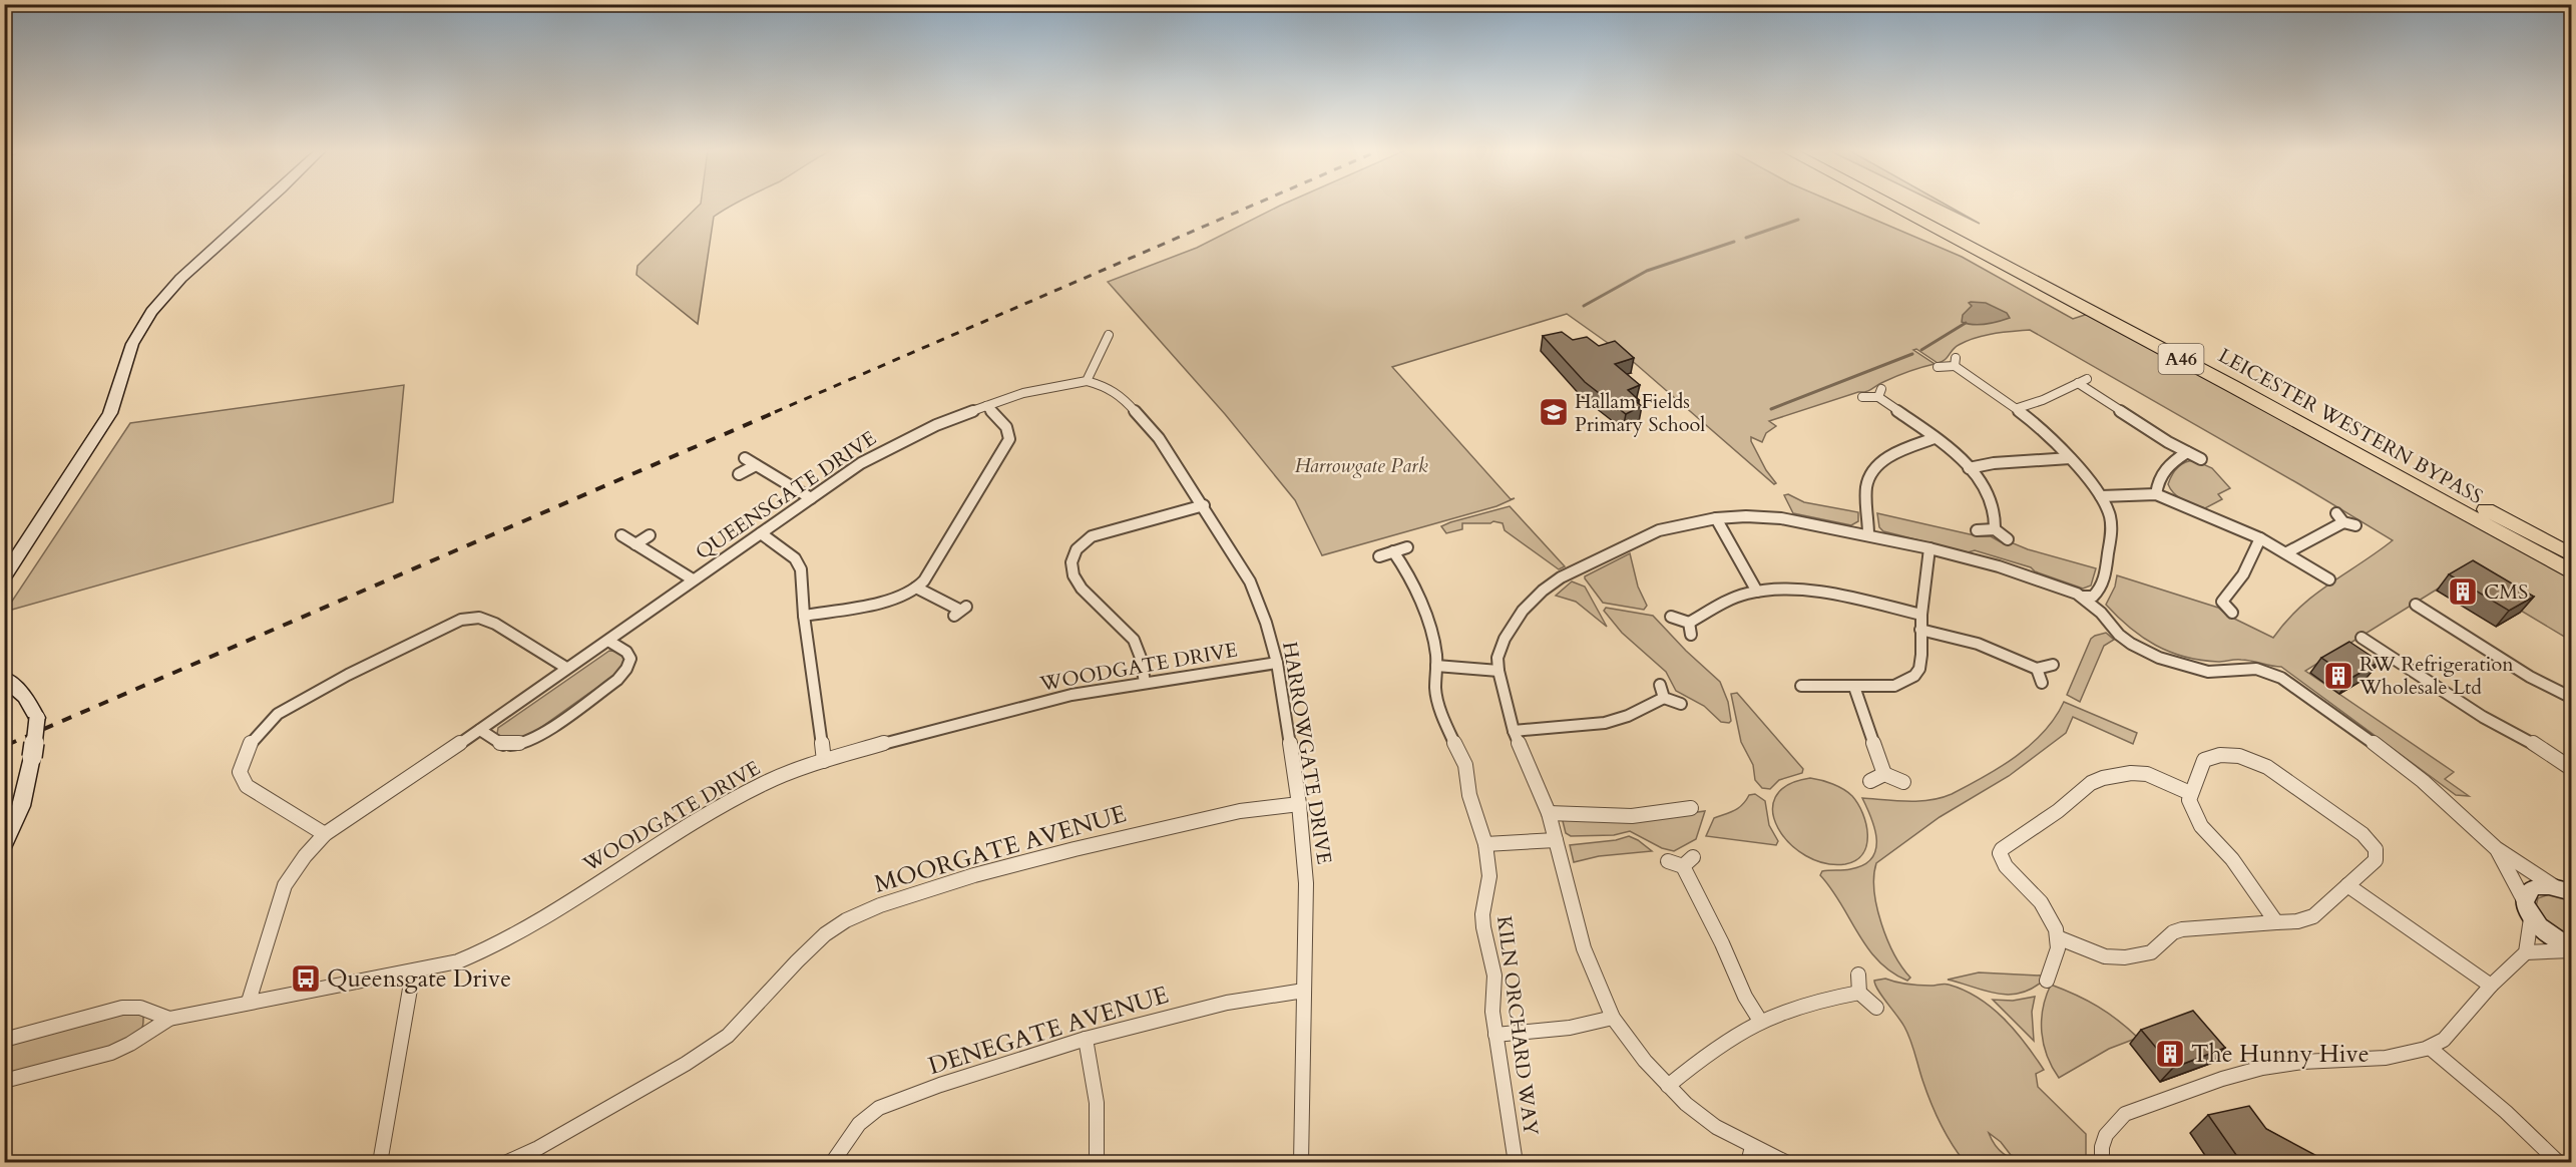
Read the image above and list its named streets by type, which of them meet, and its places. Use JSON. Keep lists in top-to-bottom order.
{
  "streets": {
    "highway": ["A46", "LEICESTER WESTERN BYPASS"],
    "street": [
      "QUEENSGATE DRIVE",
      "WOODGATE DRIVE",
      "HARROWGATE DRIVE",
      "MOORGATE AVENUE",
      "KILN ORCHARD WAY",
      "DENEGATE AVENUE"
    ]
  },
  "crossings": [
    ["QUEENSGATE DRIVE", "WOODGATE DRIVE"],
    ["QUEENSGATE DRIVE", "HARROWGATE DRIVE"],
    ["WOODGATE DRIVE", "HARROWGATE DRIVE"],
    ["HARROWGATE DRIVE", "MOORGATE AVENUE"],
    ["HARROWGATE DRIVE", "DENEGATE AVENUE"]
  ],
  "parks": ["Harrowgate Park"],
  "places": {
    "school or university": ["Hallam Fields Primary School"],
    "building": ["CMS", "RW Refrigeration Wholesale Ltd", "The Hunny Hive"],
    "bus stop": ["Queensgate Drive"]
  }
}
